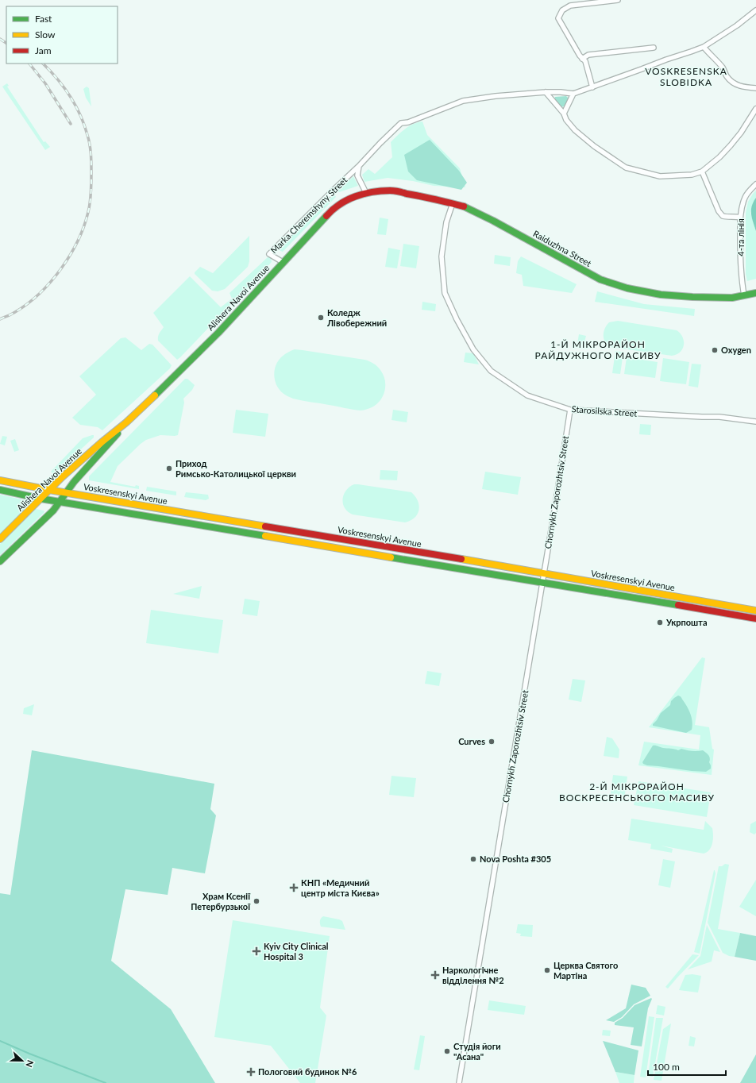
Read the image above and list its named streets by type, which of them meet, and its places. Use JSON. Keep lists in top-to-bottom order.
{
  "streets": {
    "main road": ["Raiduzhna Street", "Alishera Navoi Avenue", "Voskresenskyi Avenue"],
    "street": [
      "Marka Cheremshyny Street",
      "4-та лінія",
      "Starosilska Street",
      "Chornykh Zaporozhtsiv Street"
    ]
  },
  "crossings": [
    ["Marka Cheremshyny Street", "Raiduzhna Street"],
    ["Marka Cheremshyny Street", "Alishera Navoi Avenue"],
    ["4-та лінія", "Raiduzhna Street"],
    ["Raiduzhna Street", "Alishera Navoi Avenue"],
    ["Raiduzhna Street", "Starosilska Street"],
    ["Alishera Navoi Avenue", "Voskresenskyi Avenue"],
    ["Starosilska Street", "Chornykh Zaporozhtsiv Street"],
    ["Chornykh Zaporozhtsiv Street", "Voskresenskyi Avenue"]
  ],
  "districts": ["VOSKRESENSKA SLOBIDKA", "1-Й МІКРОРАЙОН РАЙДУЖНОГО МАСИВУ", "2-Й МІКРОРАЙОН ВОСКРЕСЕНСЬКОГО МАСИВУ"],
  "places": {
    "other": [
      "Коледж Лівобережний",
      "Oxygen",
      "Приход Римсько-Католицької церкви",
      "Укрпошта",
      "Curves",
      "Nova Poshta #305",
      "Храм Ксенії Петербурзької",
      "Церква Святого Мартіна",
      "Студія йоги \"Асана\""
    ],
    "health": [
      "КНП «Медичний центр міста Києва»",
      "Kyiv City Clinical Hospital 3",
      "Наркологічне відділення №2",
      "Пологовий будинок №6"
    ]
  },
  "legend": ["Fast", "Slow", "Jam"],
  "scale_bar": "100 m",
  "north": "right"
}
